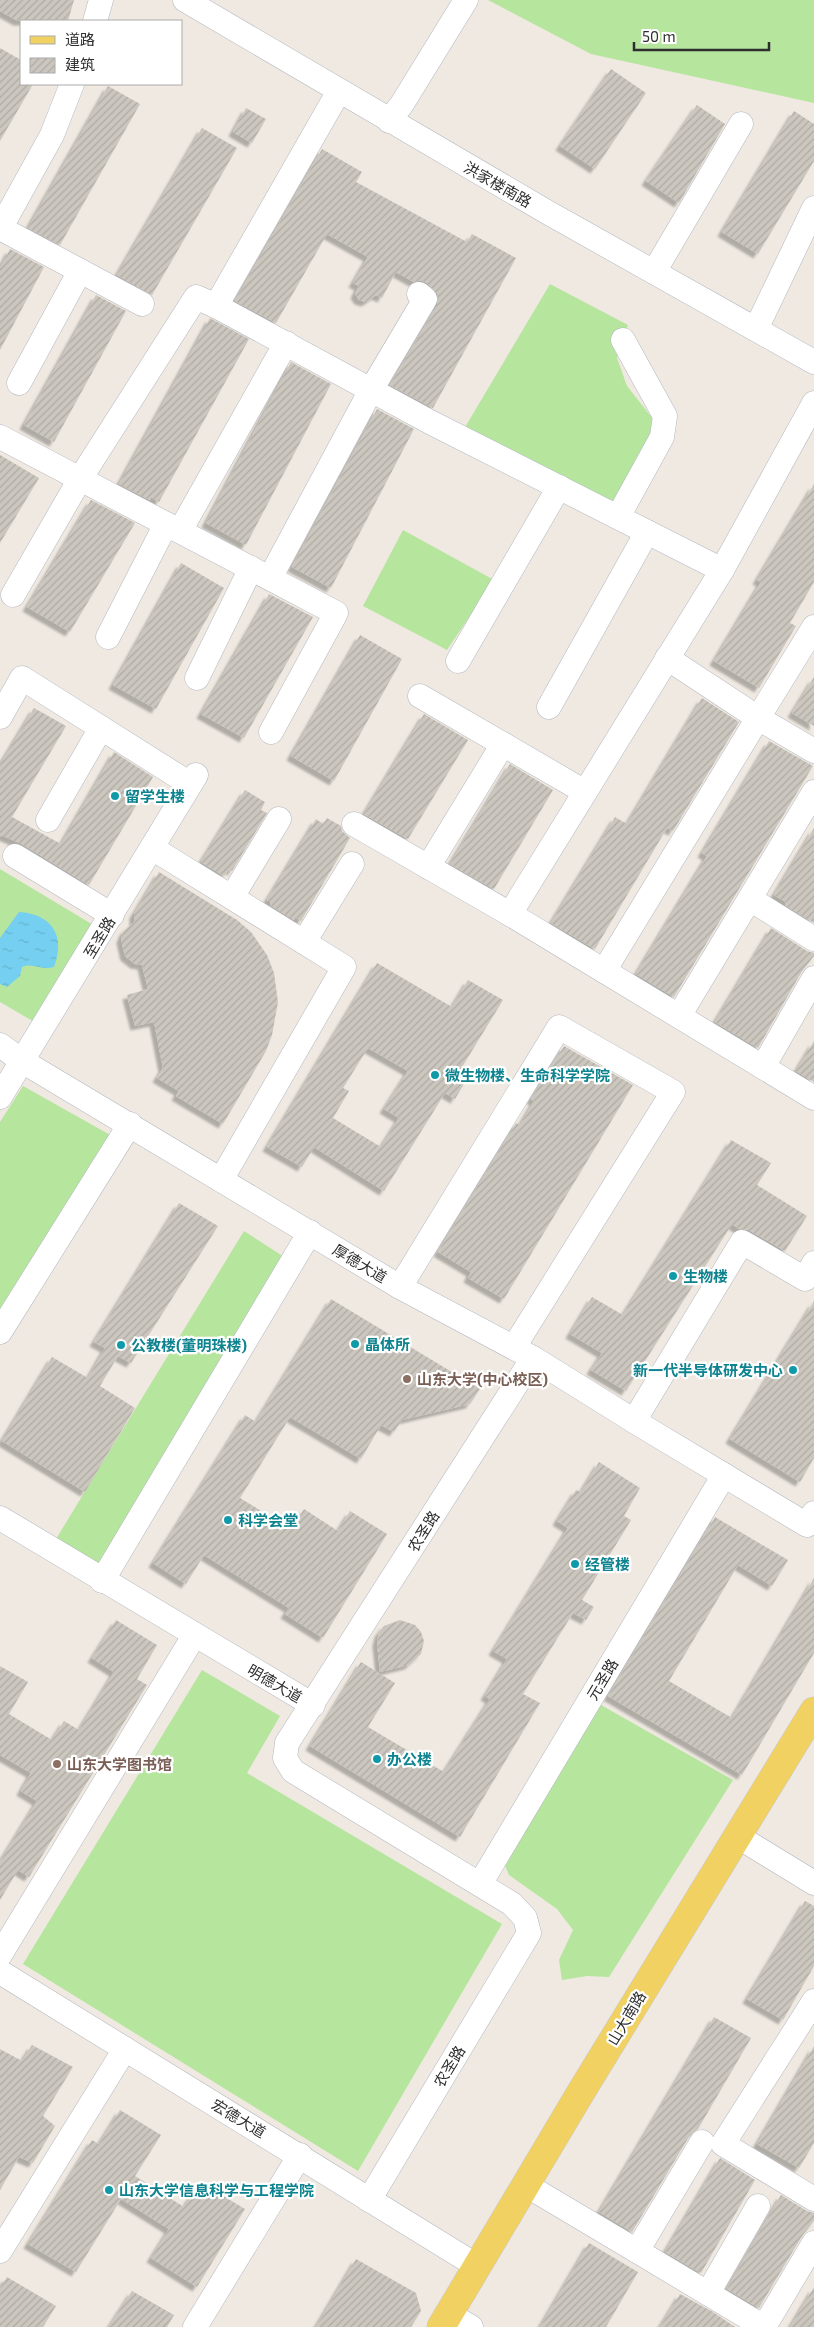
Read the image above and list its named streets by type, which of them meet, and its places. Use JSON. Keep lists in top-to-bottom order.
{
  "streets": {
    "main road": ["山大南路"],
    "street": [
      "洪家楼南路",
      "至圣路",
      "厚德大道",
      "农圣路",
      "元圣路",
      "明德大道",
      "宏德大道"
    ]
  },
  "crossings": [
    ["至圣路", "厚德大道"],
    ["厚德大道", "农圣路"],
    ["厚德大道", "元圣路"],
    ["农圣路", "明德大道"],
    ["农圣路", "宏德大道"],
    ["元圣路", "明德大道"],
    ["山大南路", "宏德大道"]
  ],
  "places": [
    "留学生楼",
    "微生物楼、生命科学学院",
    "生物楼",
    "晶体所",
    "公教楼(董明珠楼)",
    "新一代半导体研发中心",
    "山东大学(中心校区)",
    "科学会堂",
    "经管楼",
    "办公楼",
    "山东大学图书馆",
    "山东大学信息科学与工程学院"
  ],
  "legend": ["道路", "建筑"],
  "scale_bar": "50 m"
}
